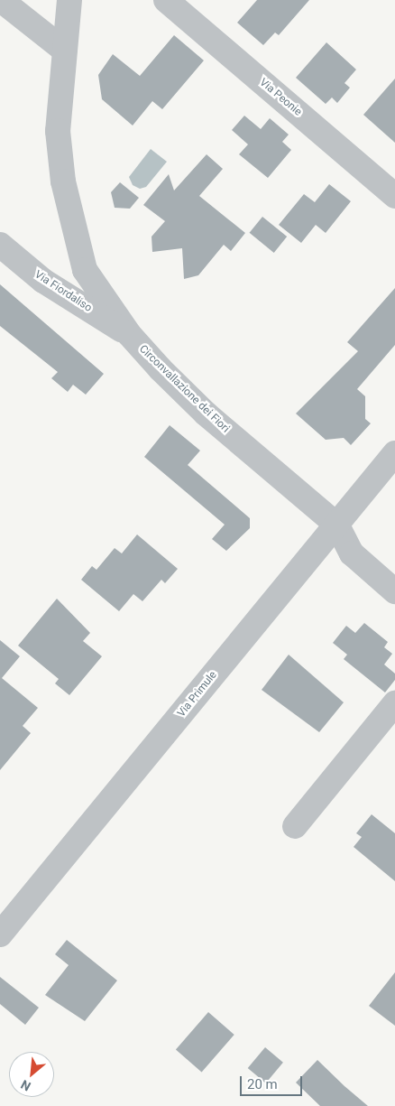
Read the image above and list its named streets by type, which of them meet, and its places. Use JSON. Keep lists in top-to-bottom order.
{
  "streets": {
    "street": [
      "Via Peonie",
      "Via Fiordaliso",
      "Circonvallazione dei Fiori",
      "Via Primule"
    ]
  },
  "crossings": [
    ["Via Fiordaliso", "Circonvallazione dei Fiori"],
    ["Circonvallazione dei Fiori", "Via Primule"]
  ],
  "scale_bar": "20 m",
  "north": "bottom left"
}
